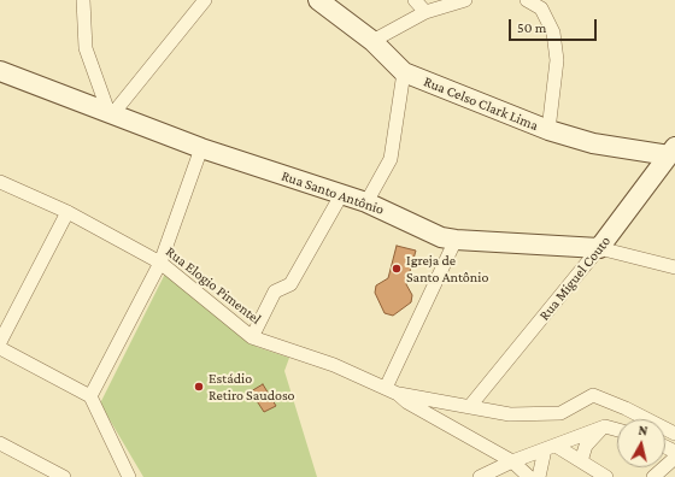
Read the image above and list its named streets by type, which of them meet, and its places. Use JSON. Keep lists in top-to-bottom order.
{
  "streets": {
    "street": [
      "Rua Celso Clark Lima",
      "Rua Santo Antônio",
      "Rua Miguel Couto",
      "Rua Elogio Pimentel"
    ]
  },
  "crossings": [
    ["Rua Celso Clark Lima", "Rua Miguel Couto"],
    ["Rua Santo Antônio", "Rua Miguel Couto"]
  ],
  "places": ["Igreja de Santo Antônio", "Estádio Retiro Saudoso"],
  "scale_bar": "50 m",
  "north": "top"
}
